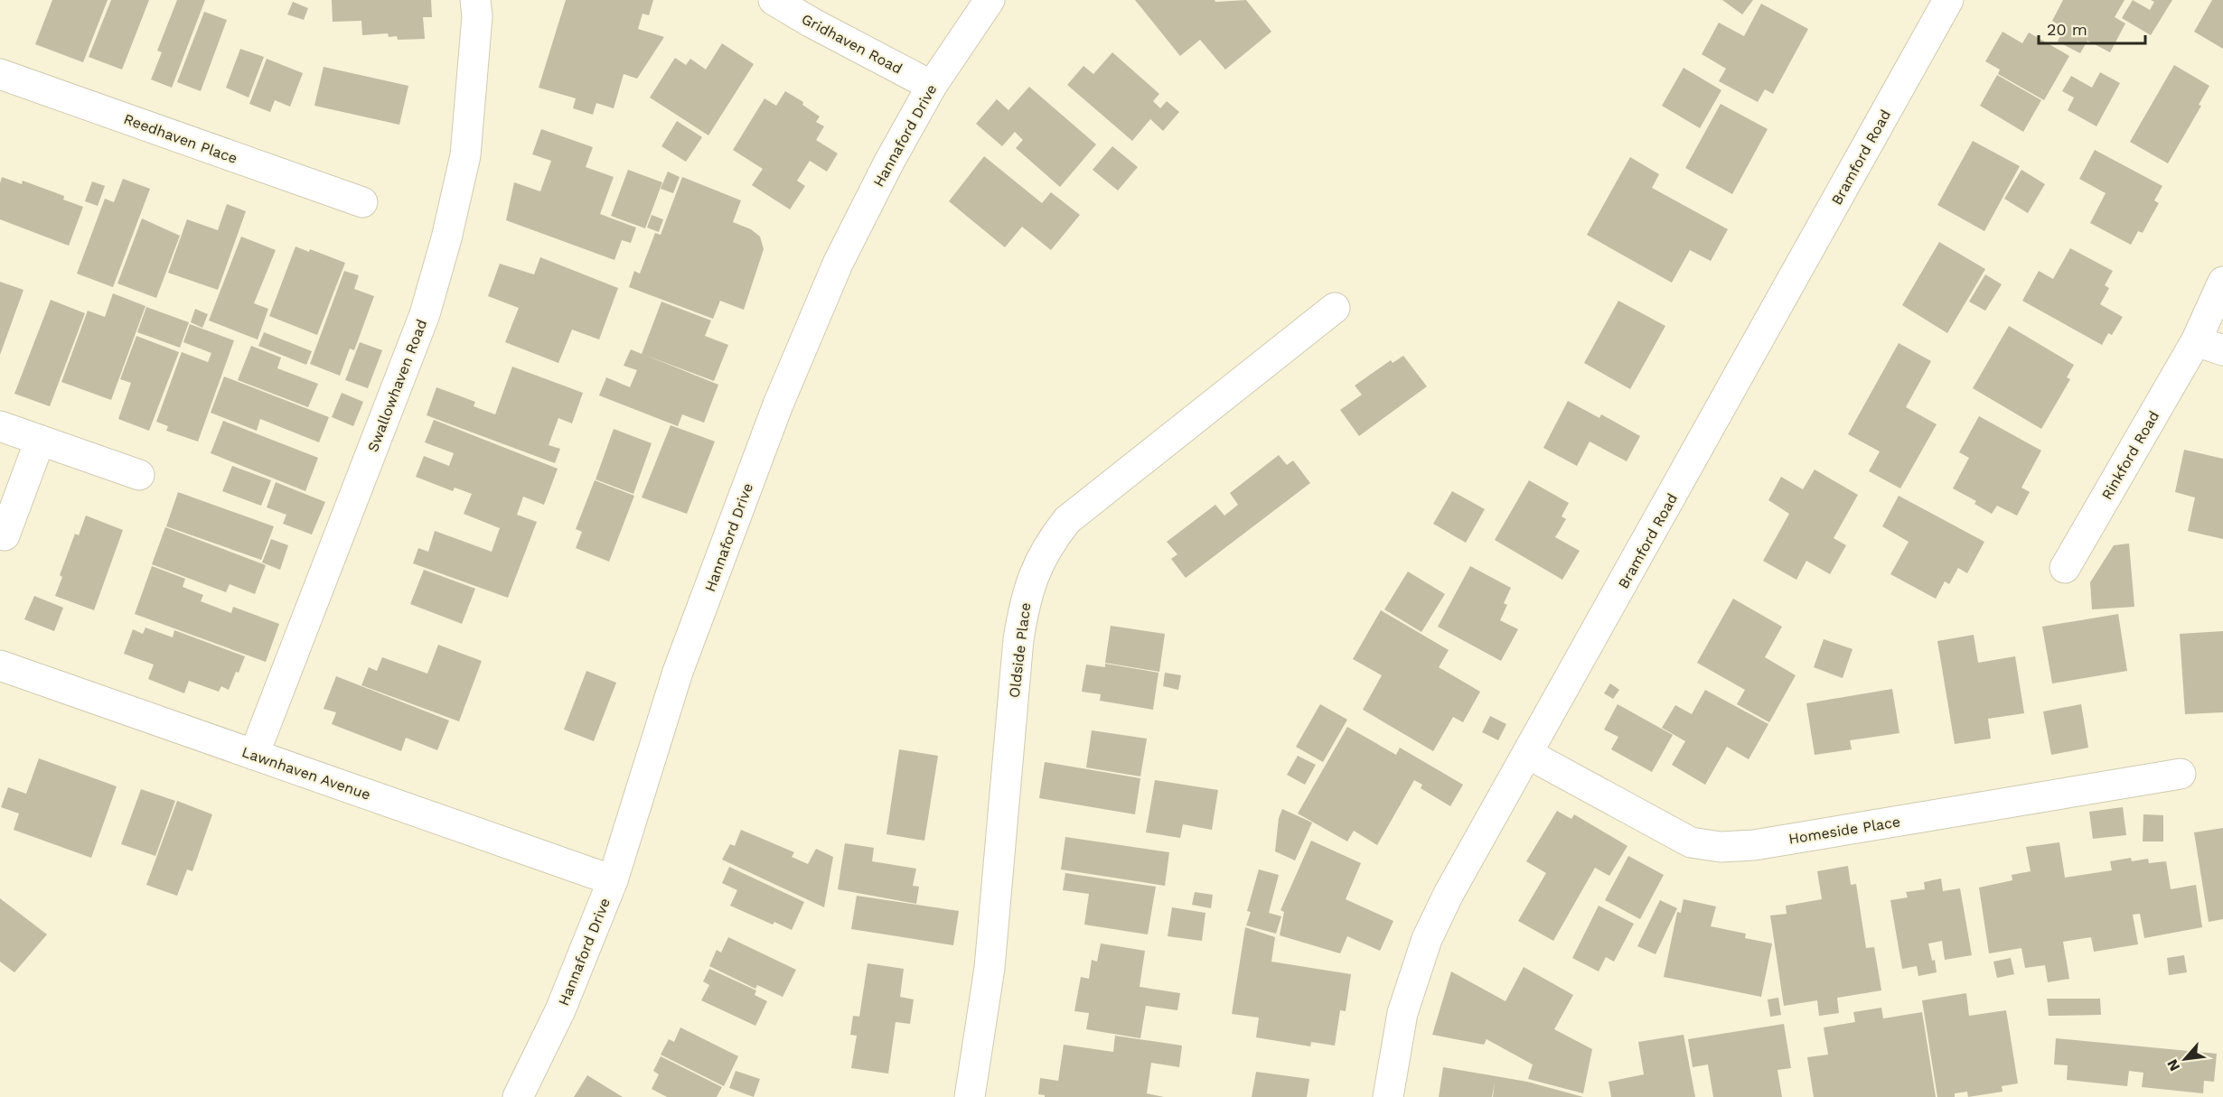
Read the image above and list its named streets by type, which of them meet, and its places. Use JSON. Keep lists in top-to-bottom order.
{
  "streets": {
    "street": [
      "Gridhaven Road",
      "Hannaford Drive",
      "Reedhaven Place",
      "Bramford Road",
      "Swallowhaven Road",
      "Rinkford Road",
      "Oldside Place",
      "Lawnhaven Avenue",
      "Homeside Place"
    ]
  },
  "crossings": [
    ["Gridhaven Road", "Hannaford Drive"],
    ["Hannaford Drive", "Lawnhaven Avenue"],
    ["Bramford Road", "Homeside Place"],
    ["Swallowhaven Road", "Lawnhaven Avenue"]
  ],
  "scale_bar": "20 m",
  "north": "bottom left"
}
